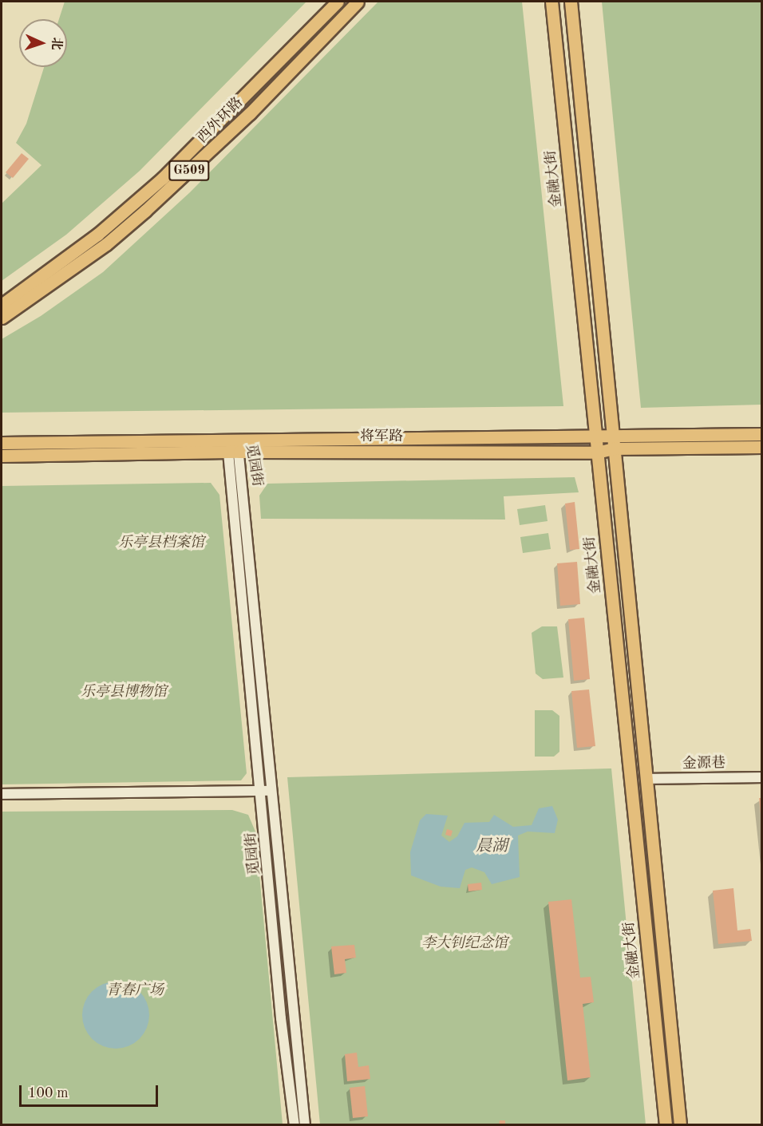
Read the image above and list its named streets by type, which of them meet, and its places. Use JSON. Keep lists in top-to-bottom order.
{
  "streets": {
    "main road": [
      "西外环路",
      "G509",
      "金融大街",
      "将军路"
    ],
    "street": ["觅园街", "金源巷"]
  },
  "crossings": [
    ["金融大街", "将军路"],
    ["将军路", "觅园街"]
  ],
  "water": ["晨湖"],
  "parks": [
    "乐亭县档案馆",
    "乐亭县博物馆",
    "李大钊纪念馆",
    "青春广场"
  ],
  "scale_bar": "100 m",
  "north": "right"
}
